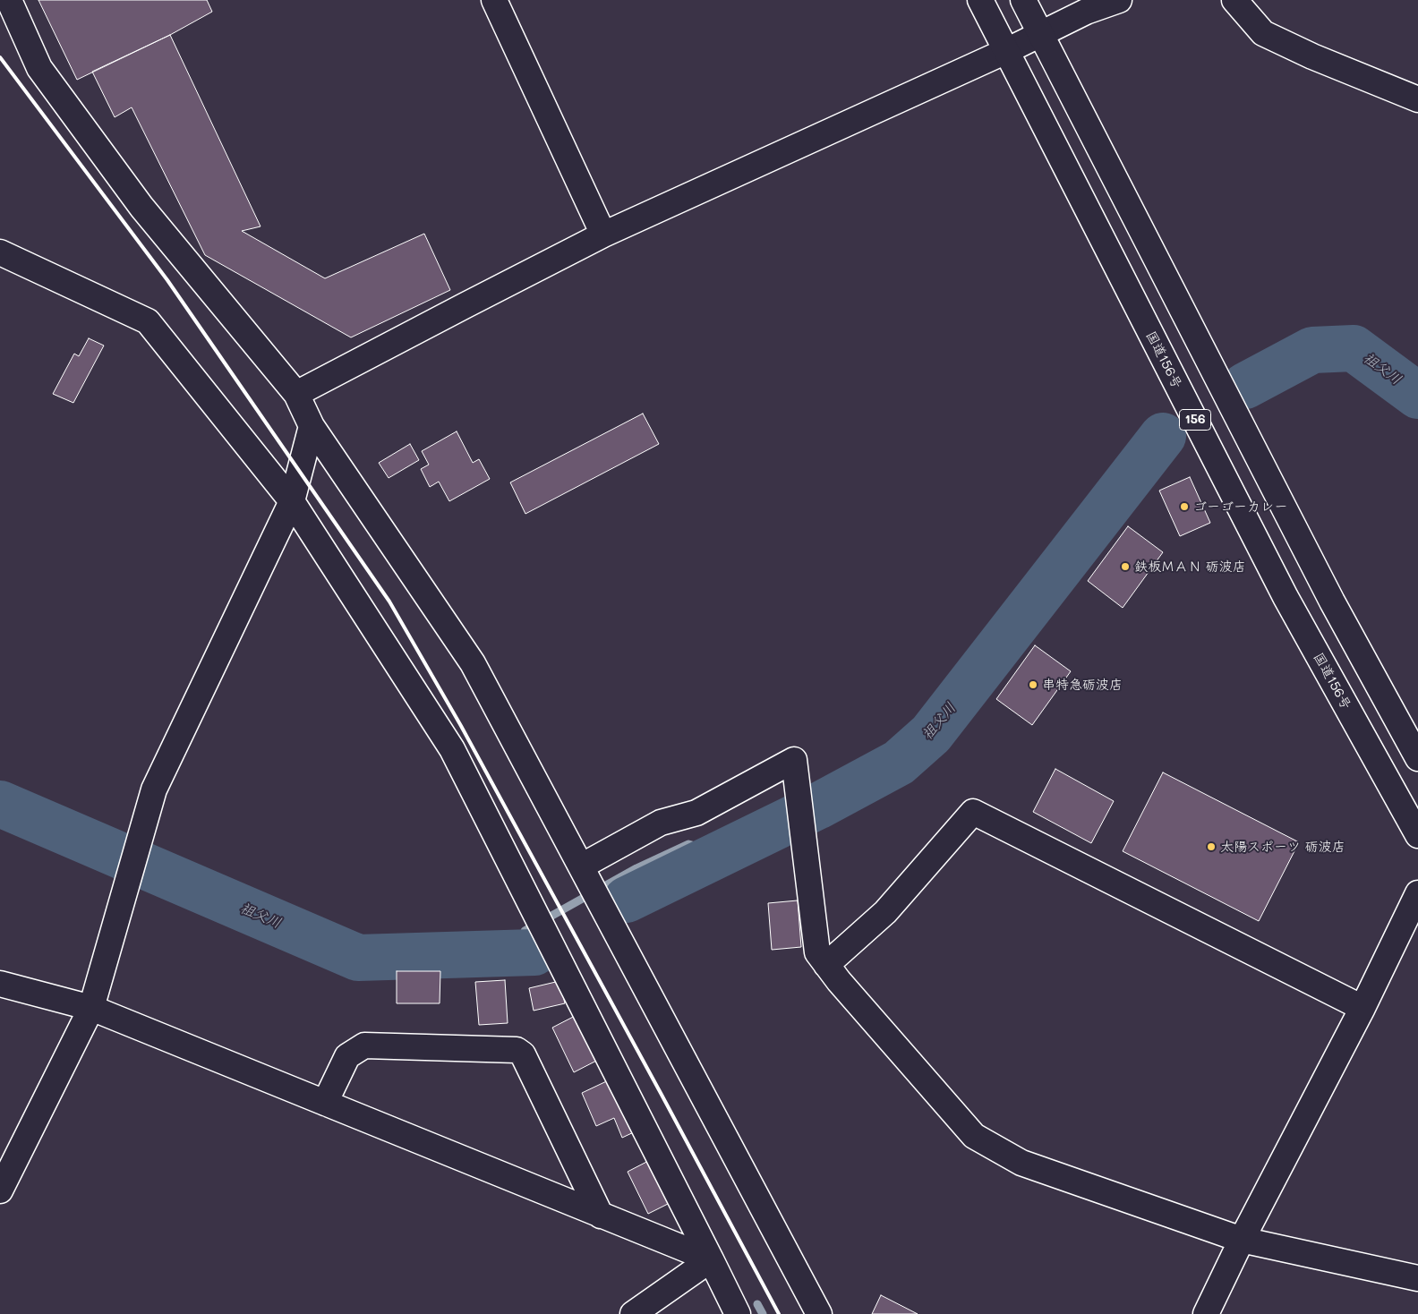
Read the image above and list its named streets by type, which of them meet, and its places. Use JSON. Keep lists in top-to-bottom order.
{
  "streets": {
    "main road": ["国道156号", "156"]
  },
  "water": ["祖父川"],
  "places": [
    "ゴーゴーカレー",
    "鉄板ＭＡＮ 砺波店",
    "串特急砺波店",
    "太陽スポーツ 砺波店"
  ]
}
